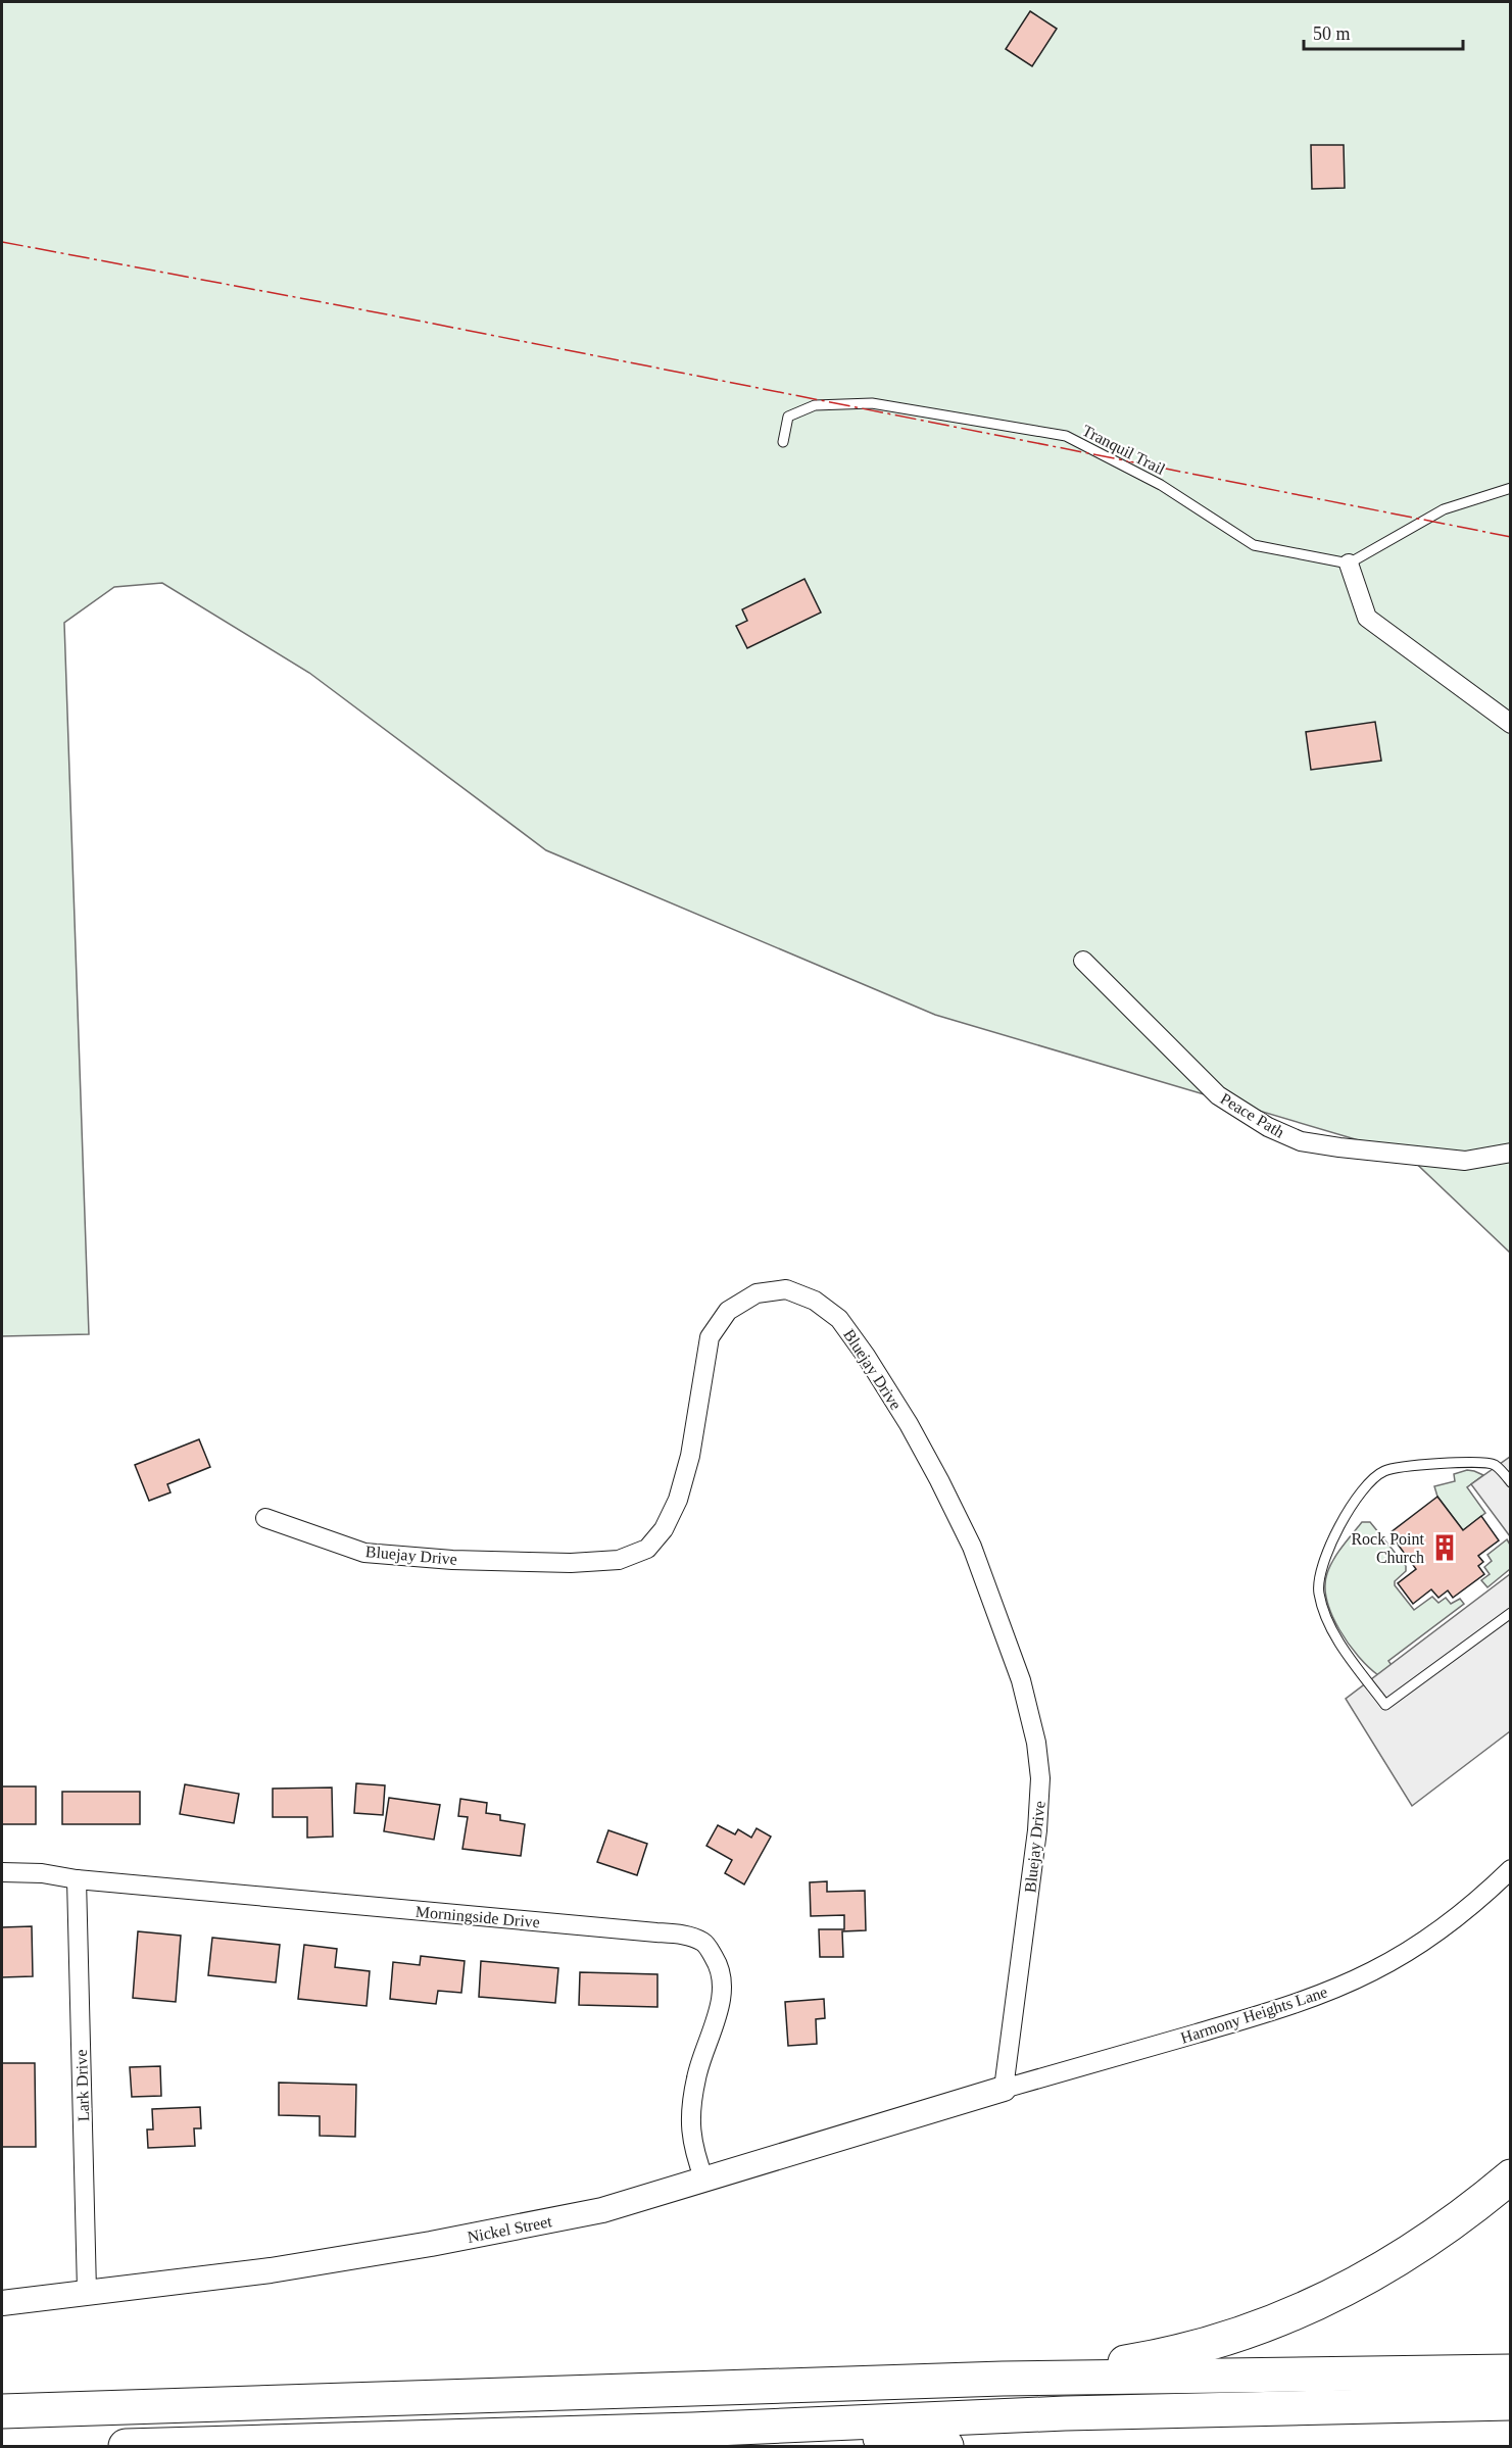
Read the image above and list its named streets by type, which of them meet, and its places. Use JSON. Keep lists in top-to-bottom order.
{
  "streets": {
    "street": [
      "Peace Path",
      "Bluejay Drive",
      "Morningside Drive",
      "Harmony Heights Lane",
      "Lark Drive",
      "Nickel Street"
    ],
    "lane": ["Tranquil Trail"]
  },
  "crossings": [
    ["Bluejay Drive", "Harmony Heights Lane"],
    ["Bluejay Drive", "Nickel Street"],
    ["Morningside Drive", "Lark Drive"],
    ["Morningside Drive", "Nickel Street"],
    ["Harmony Heights Lane", "Nickel Street"],
    ["Lark Drive", "Nickel Street"]
  ],
  "places": {
    "building": ["Rock Point Church"]
  },
  "scale_bar": "50 m"
}
